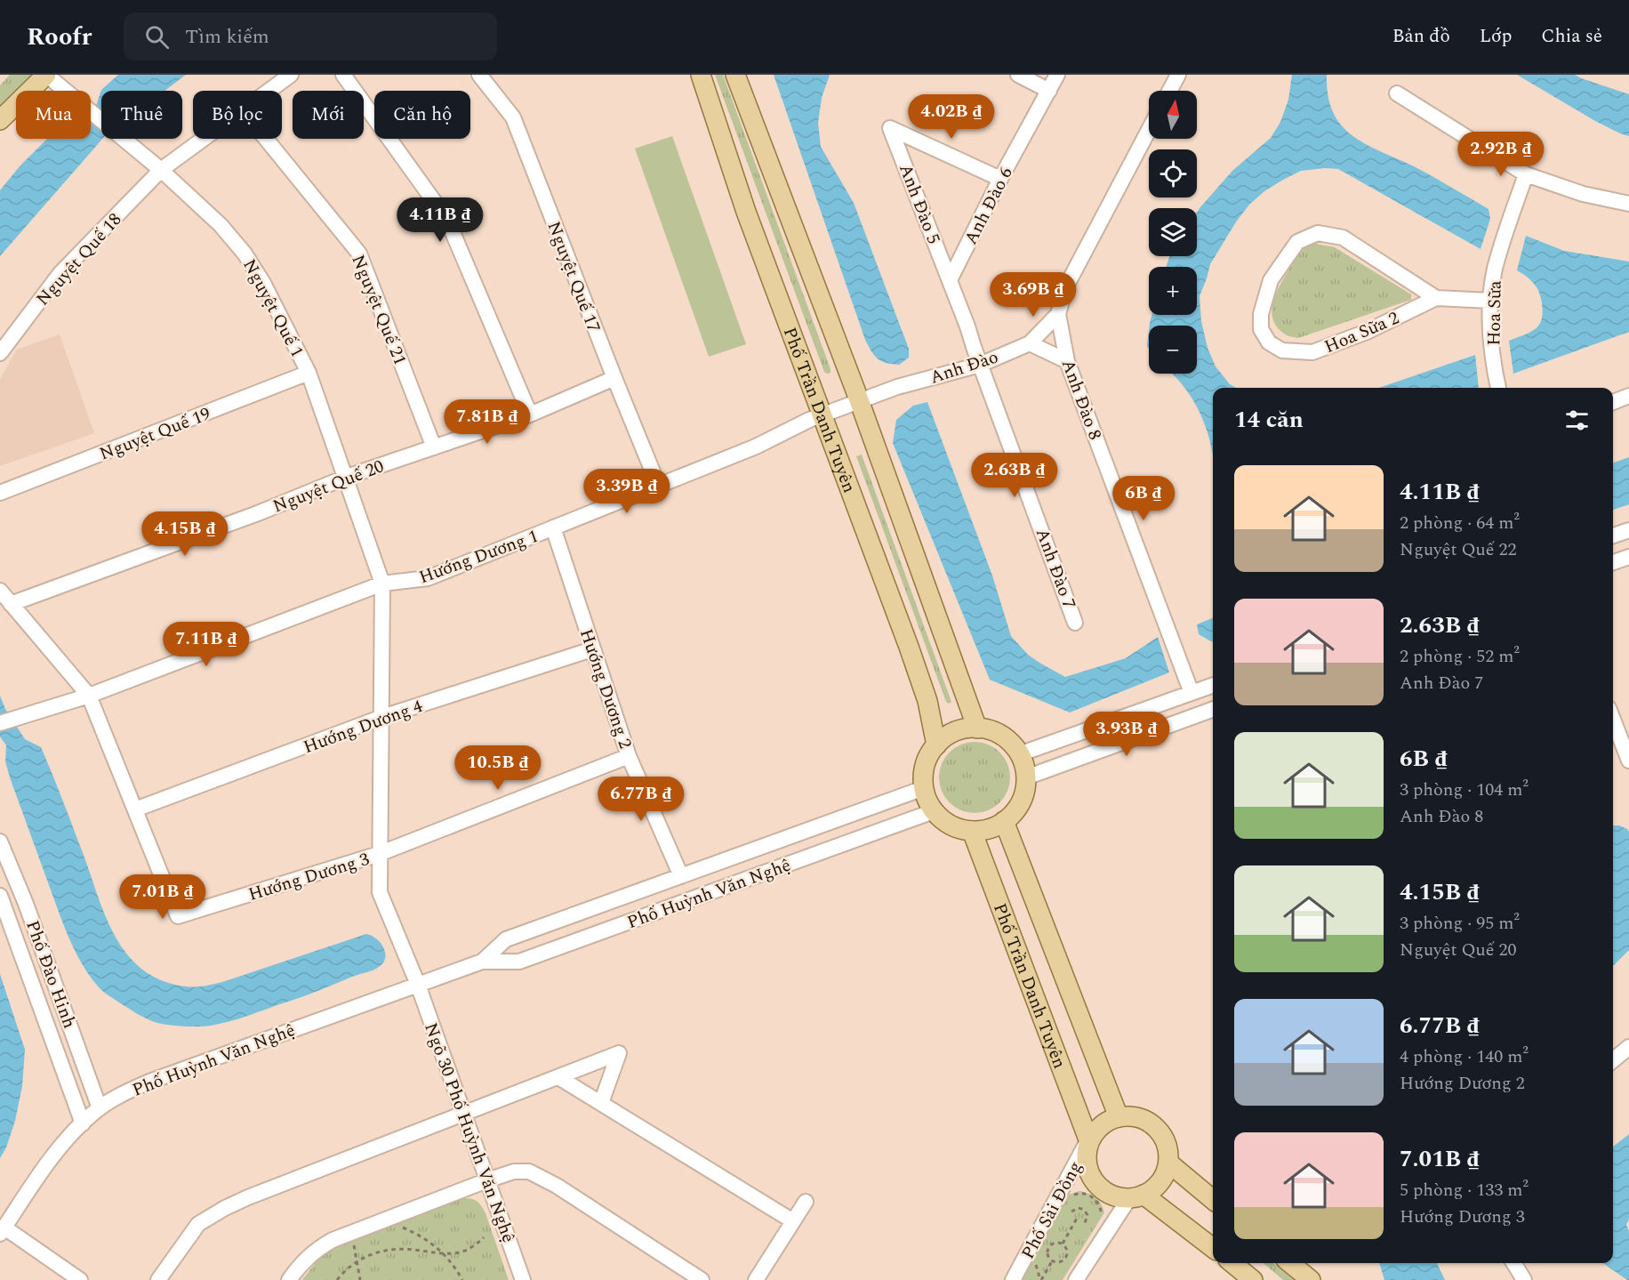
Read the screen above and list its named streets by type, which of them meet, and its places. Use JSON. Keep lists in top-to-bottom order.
{
  "streets": {
    "main road": ["Phố Trần Danh Tuyên"],
    "street": [
      "Anh Đào 5",
      "Anh Đào 6",
      "Nguyệt Quế 18",
      "Nguyệt Quế 17",
      "Nguyệt Quế 1",
      "Nguyệt Quế 21",
      "Hoa Sữa",
      "Hoa Sữa 2",
      "Anh Đào",
      "Anh Đào 8",
      "Nguyệt Quế 19",
      "Nguyệt Quế 20",
      "Hướng Dương 1",
      "Anh Đào 7",
      "Hướng Dương 2",
      "Hướng Dương 4",
      "Hướng Dương 3",
      "Phố Huỳnh Văn Nghệ",
      "Phố Đào Hinh",
      "Ngõ 30 Phố Huỳnh Văn Nghệ",
      "Phố Sài Đồng"
    ]
  },
  "crossings": [
    ["Anh Đào 5", "Anh Đào 6"],
    ["Anh Đào 5", "Anh Đào"],
    ["Anh Đào 5", "Anh Đào 7"],
    ["Nguyệt Quế 18", "Nguyệt Quế 1"],
    ["Nguyệt Quế 17", "Nguyệt Quế 20"],
    ["Nguyệt Quế 17", "Hướng Dương 1"],
    ["Nguyệt Quế 1", "Nguyệt Quế 19"],
    ["Nguyệt Quế 1", "Nguyệt Quế 20"],
    ["Nguyệt Quế 1", "Hướng Dương 1"],
    ["Nguyệt Quế 1", "Hướng Dương 4"],
    ["Nguyệt Quế 1", "Hướng Dương 3"],
    ["Nguyệt Quế 1", "Ngõ 30 Phố Huỳnh Văn Nghệ"],
    ["Nguyệt Quế 21", "Nguyệt Quế 20"],
    ["Hoa Sữa", "Hoa Sữa 2"],
    ["Anh Đào", "Anh Đào 8"],
    ["Anh Đào", "Hướng Dương 1"],
    ["Anh Đào", "Anh Đào 7"],
    ["Phố Trần Danh Tuyên", "Hướng Dương 1"],
    ["Phố Trần Danh Tuyên", "Phố Huỳnh Văn Nghệ"],
    ["Phố Trần Danh Tuyên", "Phố Sài Đồng"],
    ["Hướng Dương 1", "Hướng Dương 2"],
    ["Hướng Dương 1", "Hướng Dương 3"],
    ["Hướng Dương 2", "Hướng Dương 4"],
    ["Hướng Dương 2", "Hướng Dương 3"],
    ["Hướng Dương 2", "Phố Huỳnh Văn Nghệ"],
    ["Hướng Dương 4", "Hướng Dương 3"],
    ["Hướng Dương 3", "Ngõ 30 Phố Huỳnh Văn Nghệ"],
    ["Phố Huỳnh Văn Nghệ", "Phố Đào Hinh"],
    ["Phố Huỳnh Văn Nghệ", "Ngõ 30 Phố Huỳnh Văn Nghệ"]
  ],
  "north": "top",
  "page": {
    "header": "Roofr",
    "search": "Tìm kiếm",
    "nav": ["Bản đồ", "Lớp", "Chia sẻ"],
    "map_buttons": ["+", "−"],
    "chip": [
      "Mua",
      "Thuê",
      "Bộ lọc",
      "Mới",
      "Căn hộ"
    ],
    "price": [
      "4.02B ₫",
      "2.92B ₫",
      "4.11B ₫",
      "3.69B ₫",
      "7.81B ₫",
      "2.63B ₫",
      "3.39B ₫",
      "6B ₫",
      "4.15B ₫",
      "7.11B ₫",
      "3.93B ₫",
      "10.5B ₫",
      "6.77B ₫",
      "7.01B ₫"
    ],
    "heading": "14 căn",
    "list": [
      {
        "name": "4.11B ₫",
        "note": "2 phòng · 64 m² · Nguyệt Quế 22"
      },
      {
        "name": "2.63B ₫",
        "note": "2 phòng · 52 m² · Anh Đào 7"
      },
      {
        "name": "6B ₫",
        "note": "3 phòng · 104 m² · Anh Đào 8"
      },
      {
        "name": "4.15B ₫",
        "note": "3 phòng · 95 m² · Nguyệt Quế 20"
      },
      {
        "name": "6.77B ₫",
        "note": "4 phòng · 140 m² · Hướng Dương 2"
      },
      {
        "name": "7.01B ₫",
        "note": "5 phòng · 133 m² · Hướng Dương 3"
      }
    ]
  }
}
